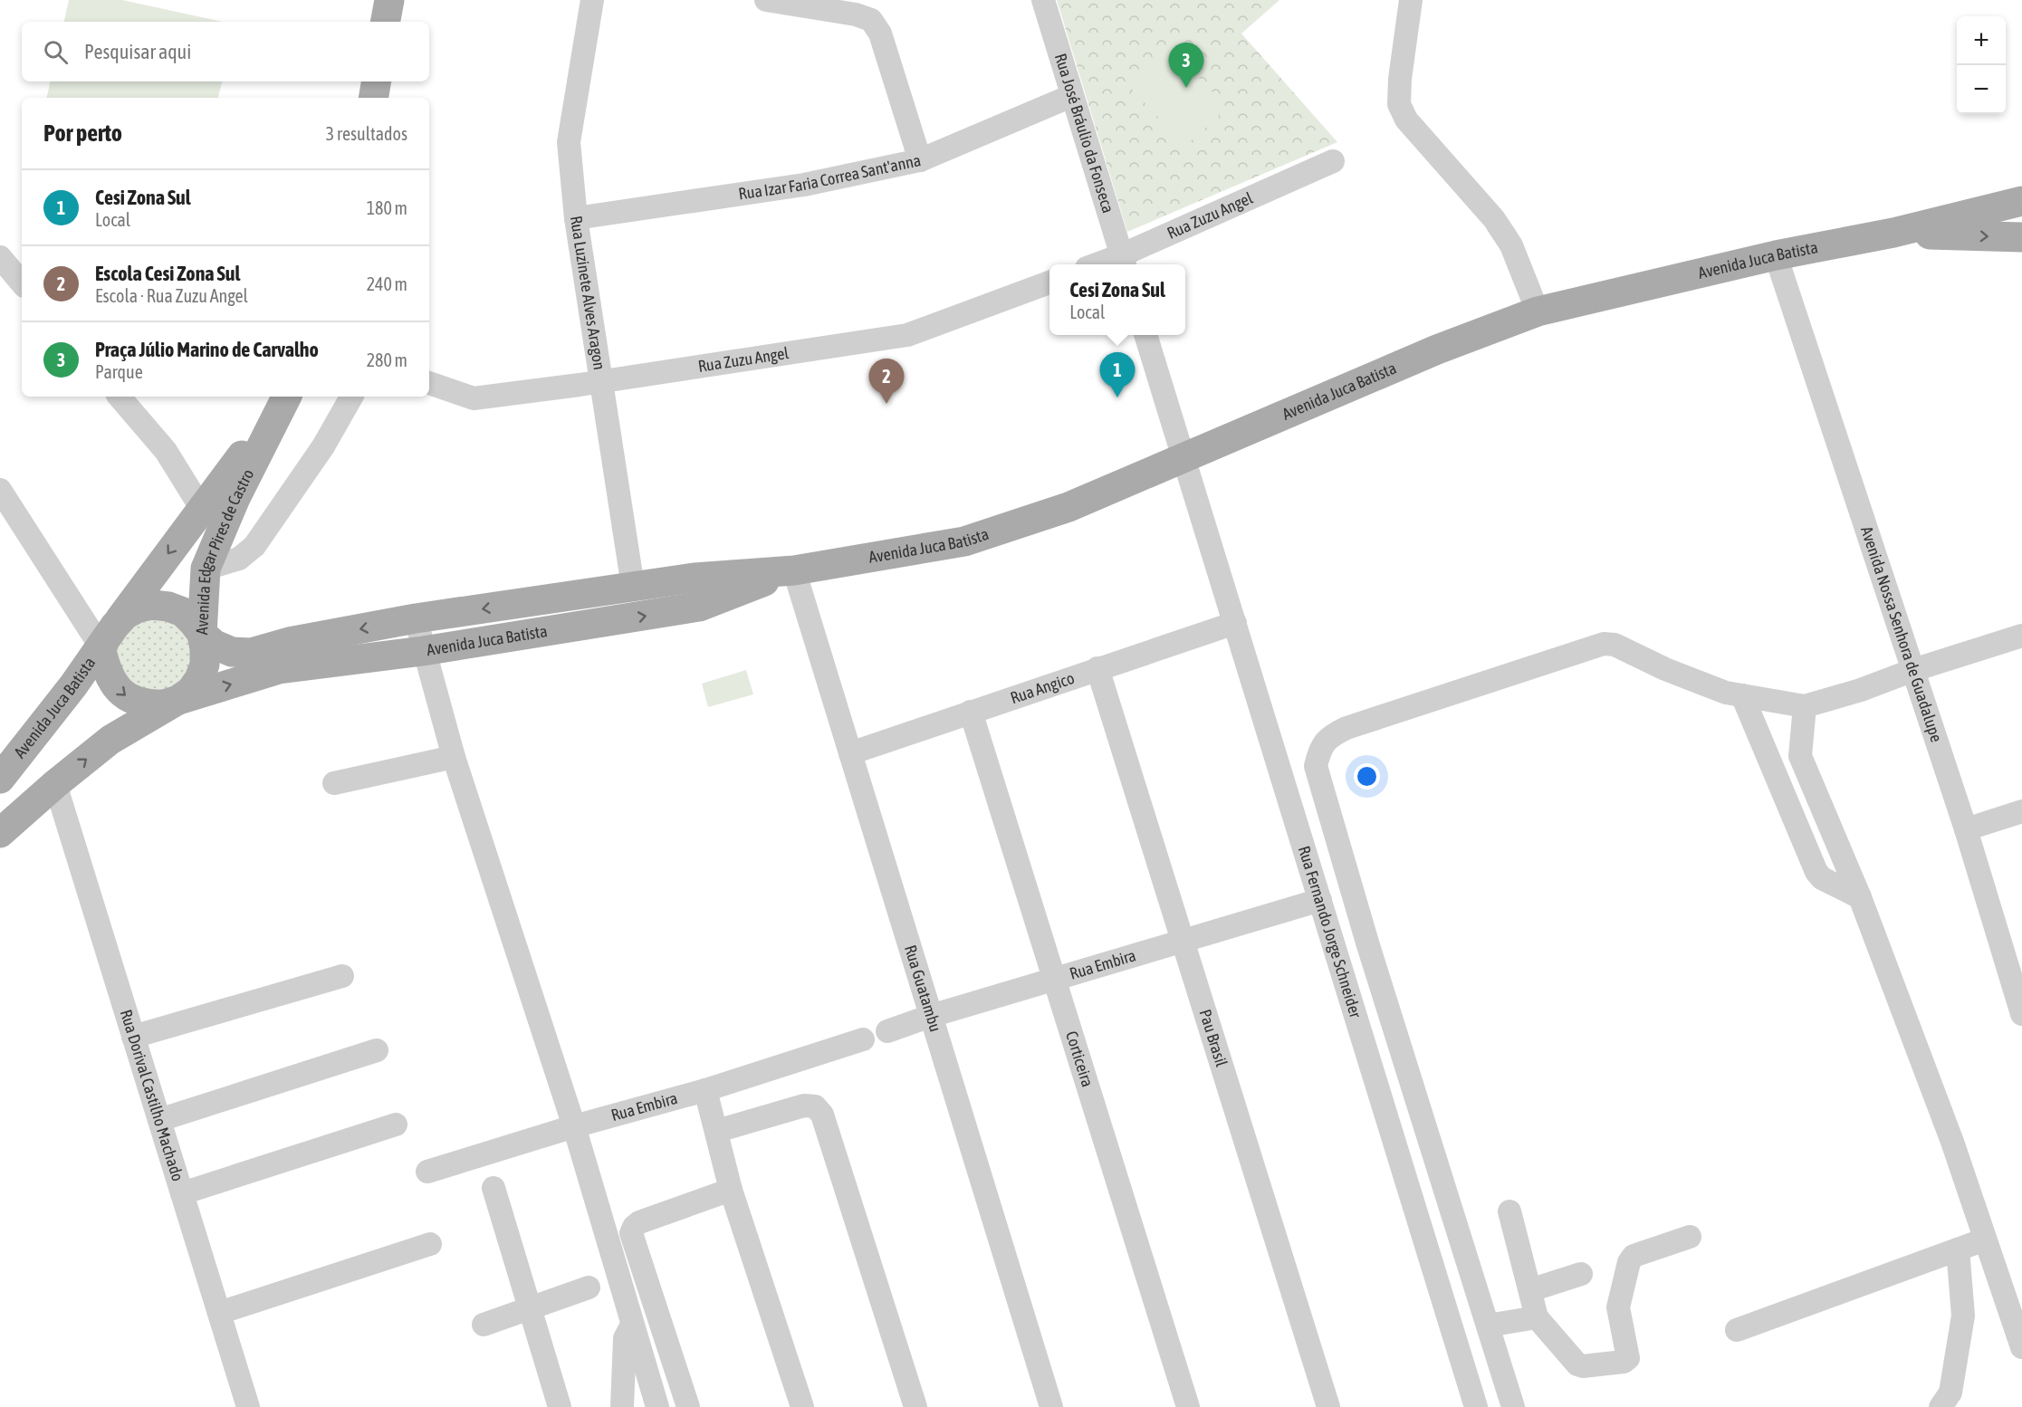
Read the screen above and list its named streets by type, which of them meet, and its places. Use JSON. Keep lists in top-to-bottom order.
{
  "streets": {
    "main road": ["Avenida Juca Batista", "Avenida Edgar Pires de Castro"],
    "street": [
      "Rua José Bráulio da Fonseca",
      "Rua Izar Faria Correa Sant'anna",
      "Rua Zuzu Angel",
      "Rua Luzinete Alves Aragon",
      "Avenida Nossa Senhora de Guadalupe",
      "Rua Angico",
      "Rua Fernando Jorge Schneider",
      "Rua Embira",
      "Rua Guatambu",
      "Pau Brasil",
      "Corticeira",
      "Rua Dorival Castilho Machado"
    ]
  },
  "crossings": [
    ["Rua José Bráulio da Fonseca", "Rua Izar Faria Correa Sant'anna"],
    ["Rua José Bráulio da Fonseca", "Rua Zuzu Angel"],
    ["Rua Izar Faria Correa Sant'anna", "Rua Luzinete Alves Aragon"],
    ["Rua Zuzu Angel", "Rua Luzinete Alves Aragon"],
    ["Avenida Juca Batista", "Rua Luzinete Alves Aragon"],
    ["Avenida Juca Batista", "Avenida Edgar Pires de Castro"],
    ["Avenida Juca Batista", "Avenida Nossa Senhora de Guadalupe"],
    ["Avenida Juca Batista", "Rua Fernando Jorge Schneider"],
    ["Avenida Juca Batista", "Rua Guatambu"],
    ["Avenida Juca Batista", "Rua Dorival Castilho Machado"],
    ["Rua Angico", "Rua Fernando Jorge Schneider"],
    ["Rua Angico", "Rua Guatambu"],
    ["Rua Angico", "Pau Brasil"],
    ["Rua Angico", "Corticeira"],
    ["Rua Fernando Jorge Schneider", "Rua Embira"],
    ["Rua Embira", "Rua Guatambu"],
    ["Rua Embira", "Pau Brasil"],
    ["Rua Embira", "Corticeira"]
  ],
  "page": {
    "map_buttons": ["+", "−"],
    "search": "Pesquisar aqui",
    "pins": ["3", "1", "2"],
    "heading": ["Por perto", "3 resultados"],
    "list": [
      {
        "mark": "1",
        "name": "Cesi Zona Sul",
        "note": "Local",
        "value": "180 m"
      },
      {
        "mark": "2",
        "name": "Escola Cesi Zona Sul",
        "note": "Escola · Rua Zuzu Angel",
        "value": "240 m"
      },
      {
        "mark": "3",
        "name": "Praça Júlio Marino de Carvalho",
        "note": "Parque",
        "value": "280 m"
      }
    ],
    "popup": ["Cesi Zona Sul", "Local"]
  }
}
